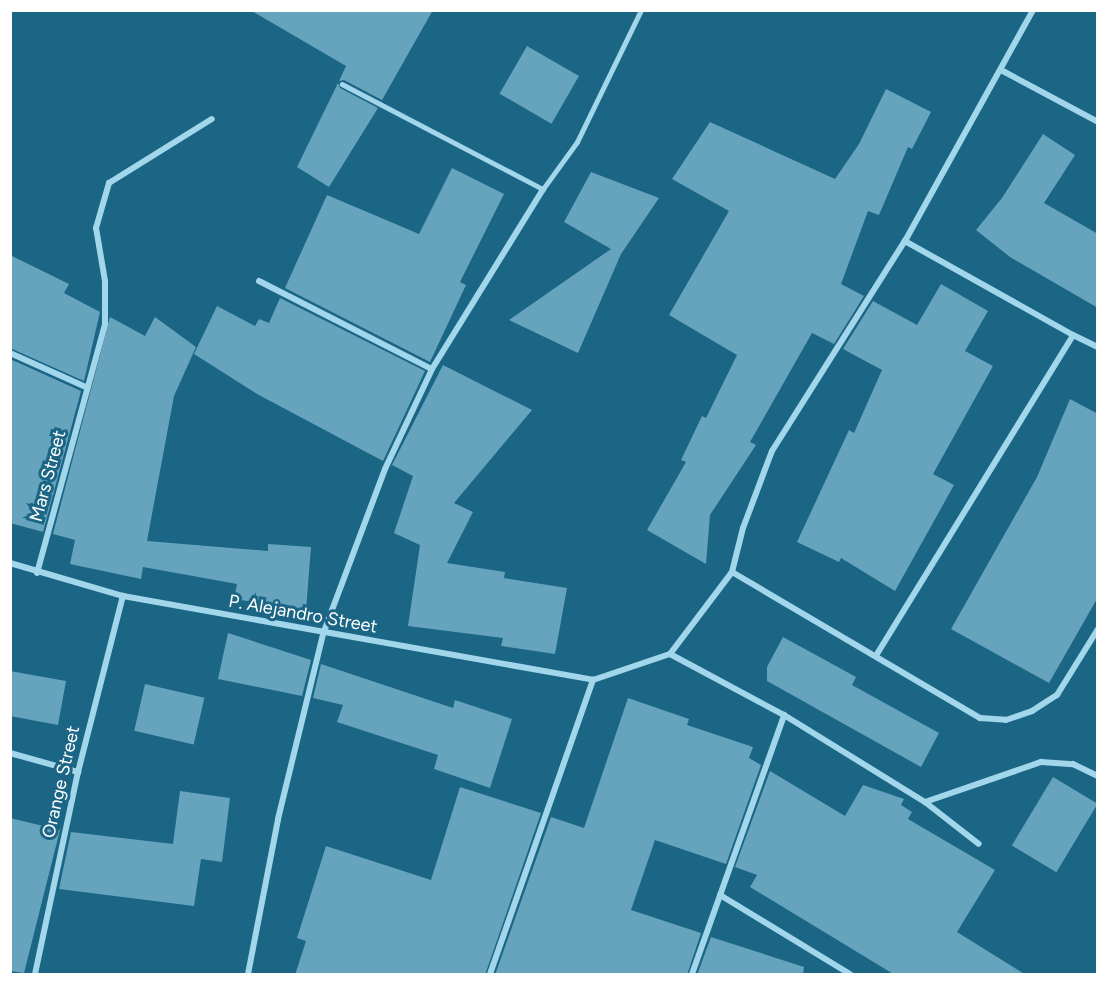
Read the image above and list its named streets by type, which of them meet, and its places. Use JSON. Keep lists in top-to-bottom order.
{
  "streets": {
    "street": ["Mars Street", "P. Alejandro Street", "Orange Street"]
  },
  "crossings": [
    ["Mars Street", "P. Alejandro Street"],
    ["P. Alejandro Street", "Orange Street"]
  ]
}
